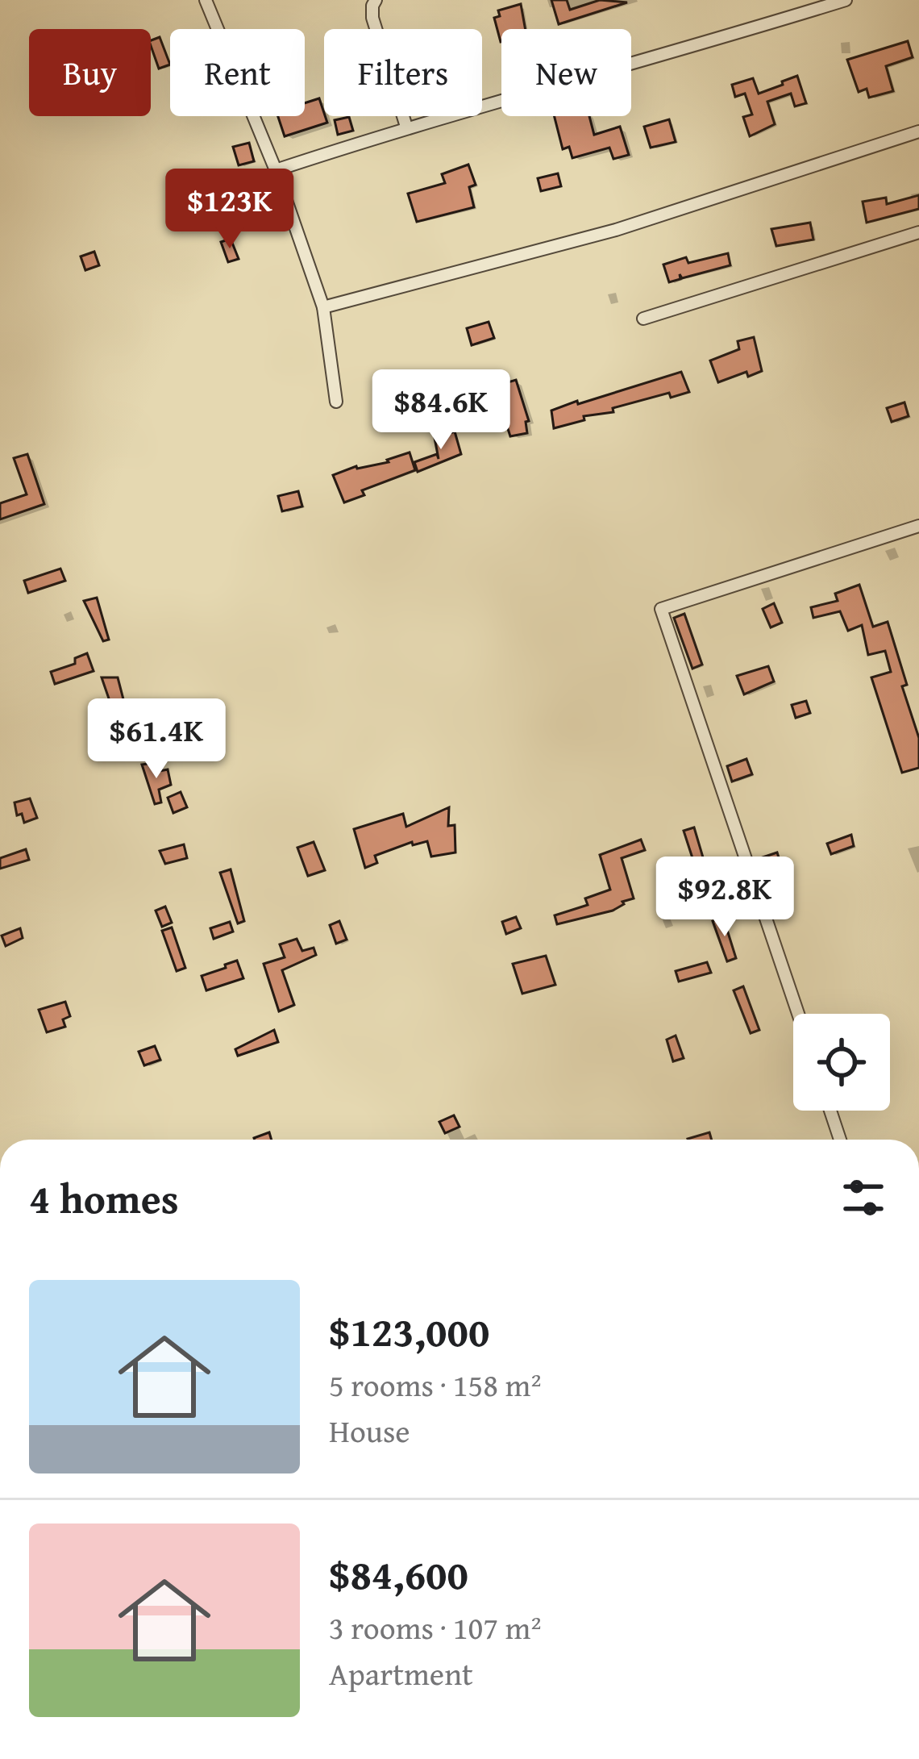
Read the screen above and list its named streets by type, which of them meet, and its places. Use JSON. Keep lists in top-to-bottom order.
{
  "page": {
    "chip": [
      "Buy",
      "Rent",
      "Filters",
      "New"
    ],
    "price": [
      "$123K",
      "$84.6K",
      "$61.4K",
      "$92.8K"
    ],
    "heading": "4 homes",
    "list": [
      {
        "name": "$123,000",
        "note": "5 rooms · 158 m² · House"
      },
      {
        "name": "$84,600",
        "note": "3 rooms · 107 m² · Apartment"
      }
    ]
  }
}
